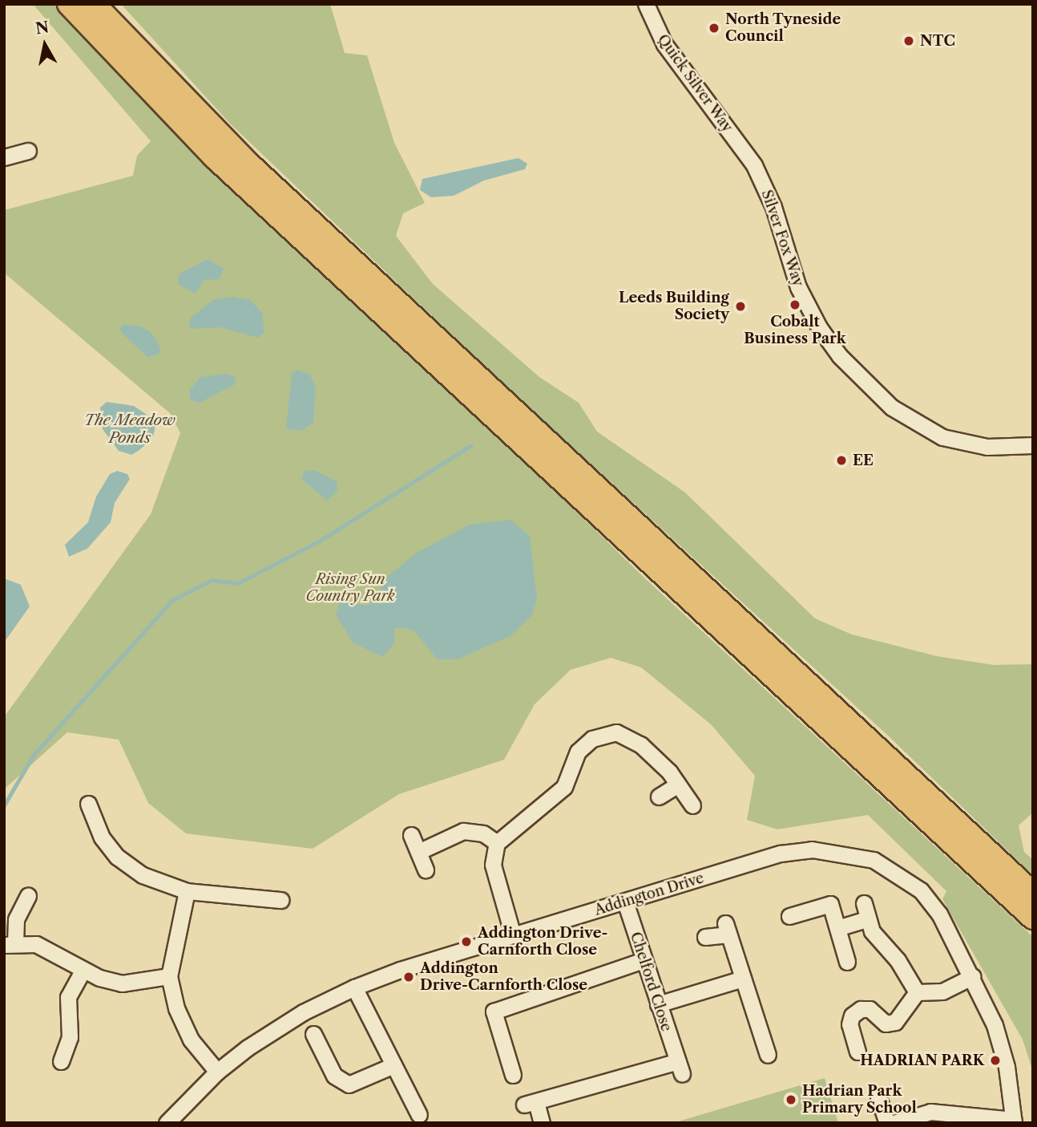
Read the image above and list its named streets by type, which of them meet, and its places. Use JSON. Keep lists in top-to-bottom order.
{
  "streets": {
    "street": [
      "Quick Silver Way",
      "Silver Fox Way",
      "Addington Drive",
      "Chelford Close"
    ]
  },
  "crossings": [
    ["Quick Silver Way", "Silver Fox Way"],
    ["Addington Drive", "Chelford Close"]
  ],
  "water": ["The Meadow Ponds"],
  "parks": ["Rising Sun Country Park"],
  "places": [
    "North Tyneside Council",
    "NTC",
    "Cobalt Business Park",
    "Leeds Building Society",
    "EE",
    "Addington Drive- Carnforth Close",
    "Addington Drive-Carnforth Close",
    "HADRIAN PARK",
    "Hadrian Park Primary School"
  ],
  "north": "top"
}
